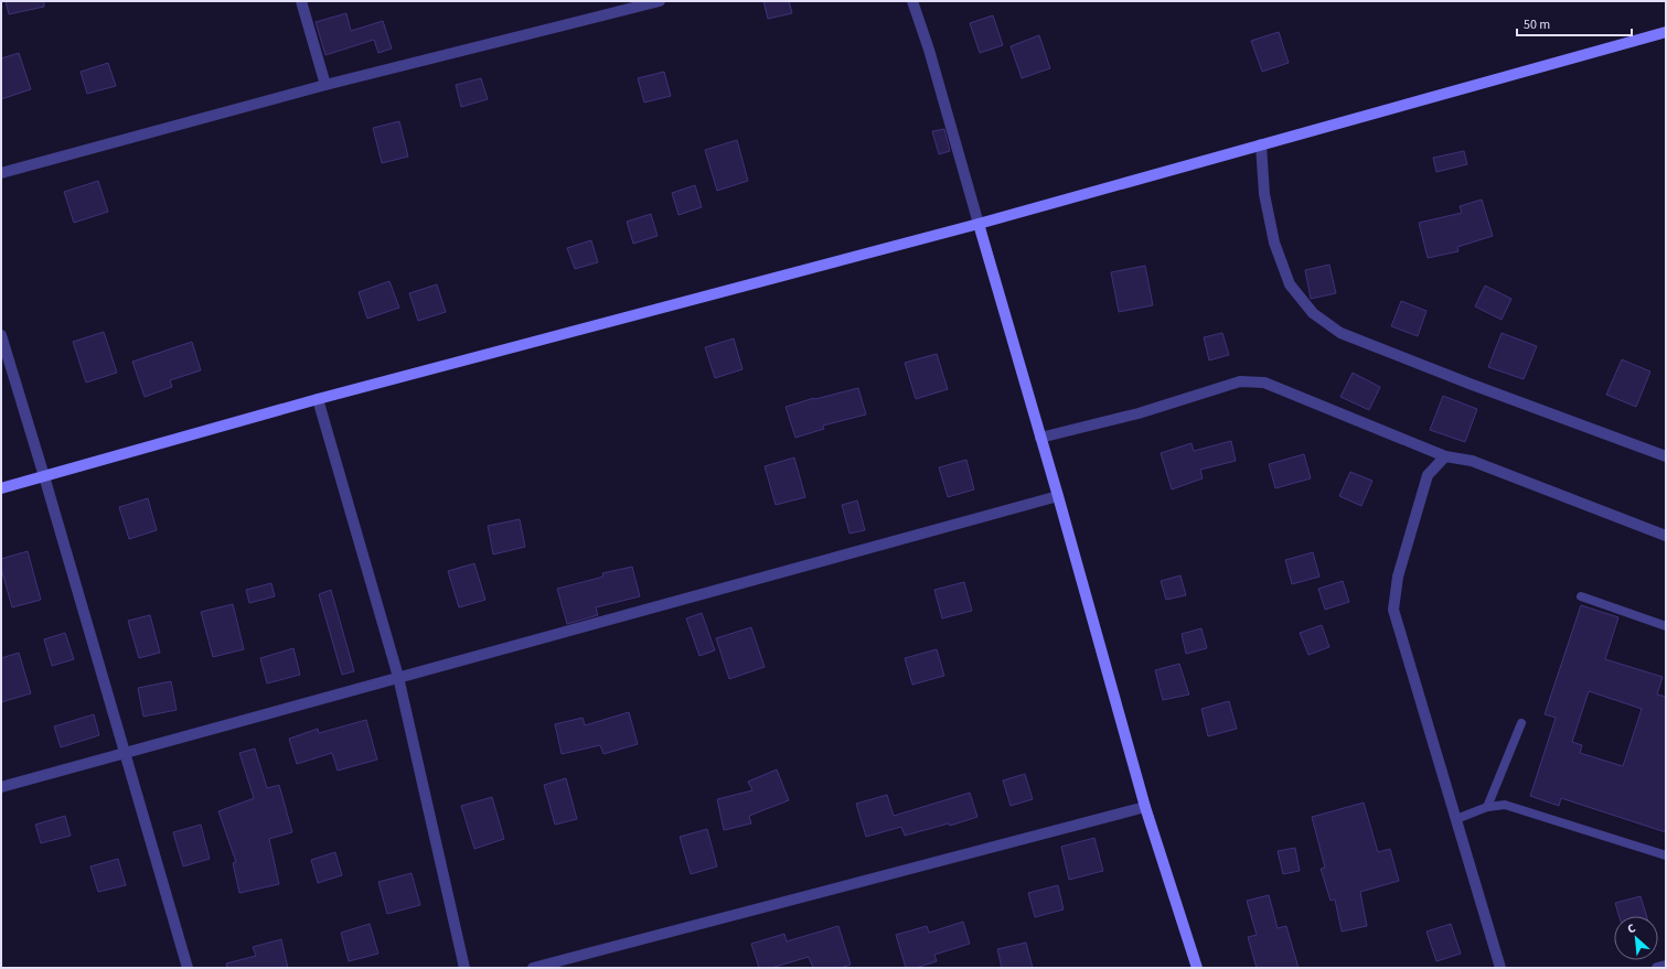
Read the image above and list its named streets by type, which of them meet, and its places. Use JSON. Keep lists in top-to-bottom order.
{
  "scale_bar": "50 m",
  "north": "top left"
}
